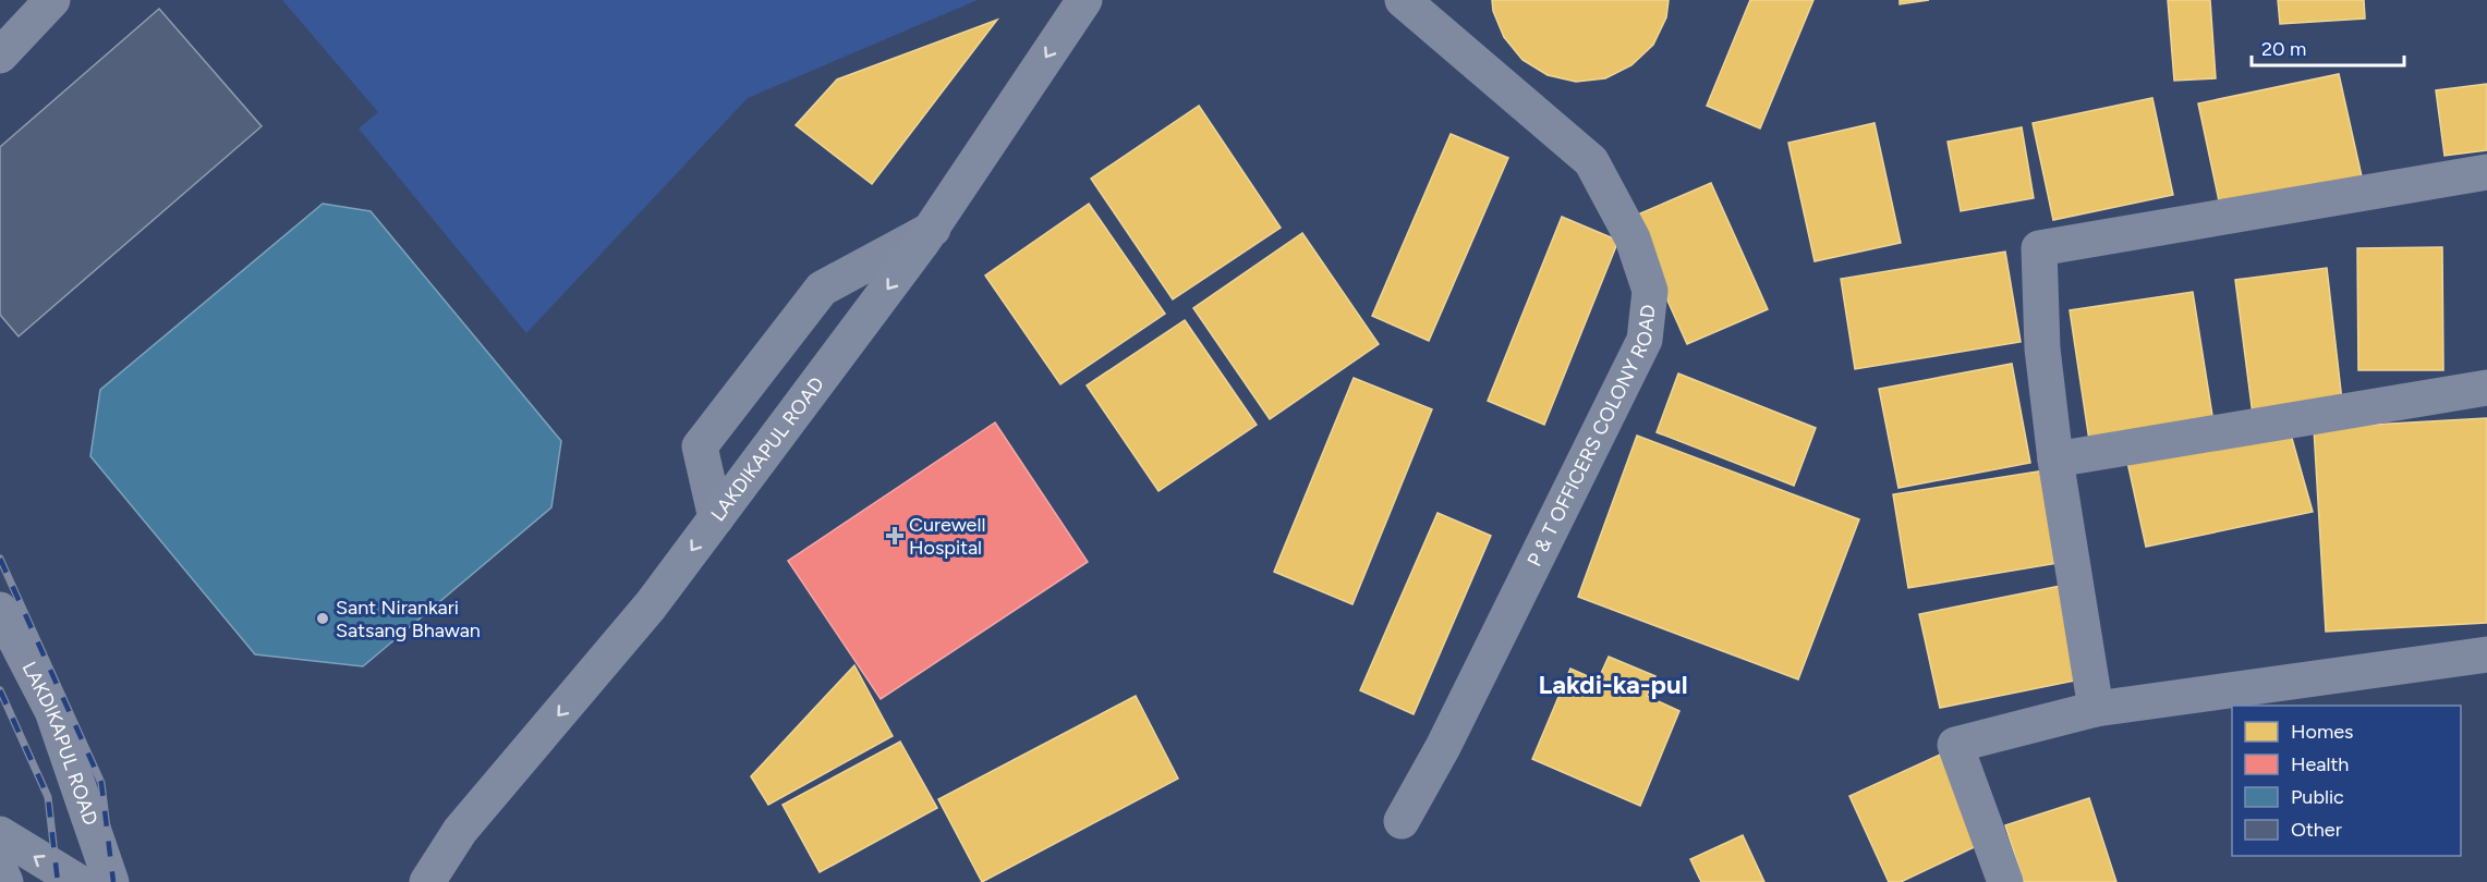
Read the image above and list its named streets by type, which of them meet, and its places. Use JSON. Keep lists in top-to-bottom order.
{
  "streets": {
    "highway": ["LAKDIKAPUL ROAD"],
    "street": ["P & T OFFICERS COLONY ROAD"]
  },
  "one_way": ["LAKDIKAPUL ROAD"],
  "districts": ["Lakdi-ka-pul"],
  "places": {
    "health": ["Curewell Hospital"],
    "other": ["Sant Nirankari Satsang Bhawan"]
  },
  "legend": [
    "Homes",
    "Health",
    "Public",
    "Other"
  ],
  "scale_bar": "20 m"
}
